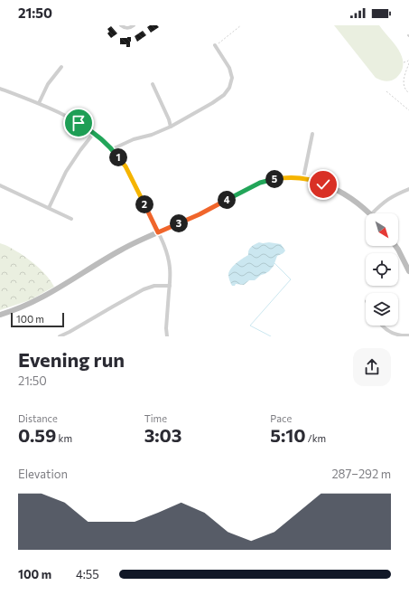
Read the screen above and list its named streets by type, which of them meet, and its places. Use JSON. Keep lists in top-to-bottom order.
{
  "scale_bar": "100 m",
  "north": "bottom right",
  "page": {
    "status": "21:50",
    "pins": [
      "1",
      "5",
      "4",
      "2",
      "3"
    ],
    "scale": "100 m",
    "heading": ["Evening run", "21:50"],
    "stats": [
      ["Distance", "0.59 km"],
      ["Time", "3:03"],
      ["Pace", "5:10 /km"]
    ],
    "chart": ["Elevation", "287–292 m"],
    "list": [
      {
        "name": "100 m",
        "note": "4:55"
      }
    ]
  }
}
